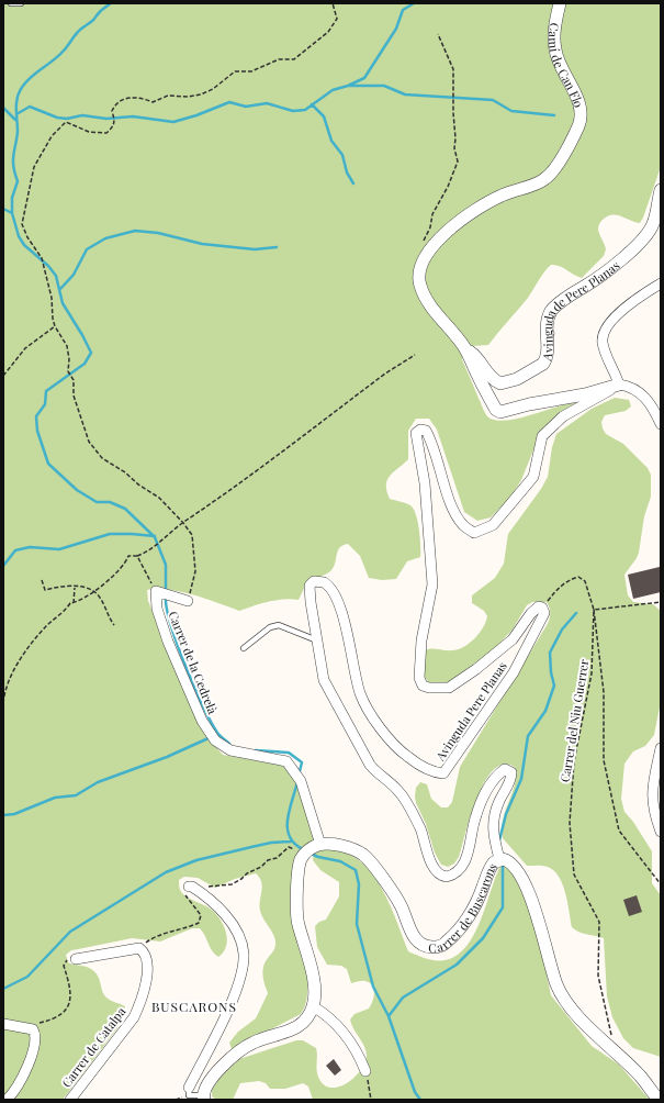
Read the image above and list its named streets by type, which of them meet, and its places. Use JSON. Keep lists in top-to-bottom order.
{
  "streets": {
    "street": [
      "Camí de Can Flo",
      "Avinguda de Pere Planas",
      "Carrer de la Cedrelà",
      "Avinguda Pere Planas",
      "Carrer de Buscarons",
      "Carrer de Catalpa"
    ],
    "path": ["Carrer del Niu Guerrer"]
  },
  "crossings": [
    ["Camí de Can Flo", "Avinguda de Pere Planas"],
    ["Carrer de la Cedrelà", "Carrer de Buscarons"],
    ["Avinguda Pere Planas", "Carrer de Buscarons"]
  ],
  "districts": ["BUSCARONS"]
}
